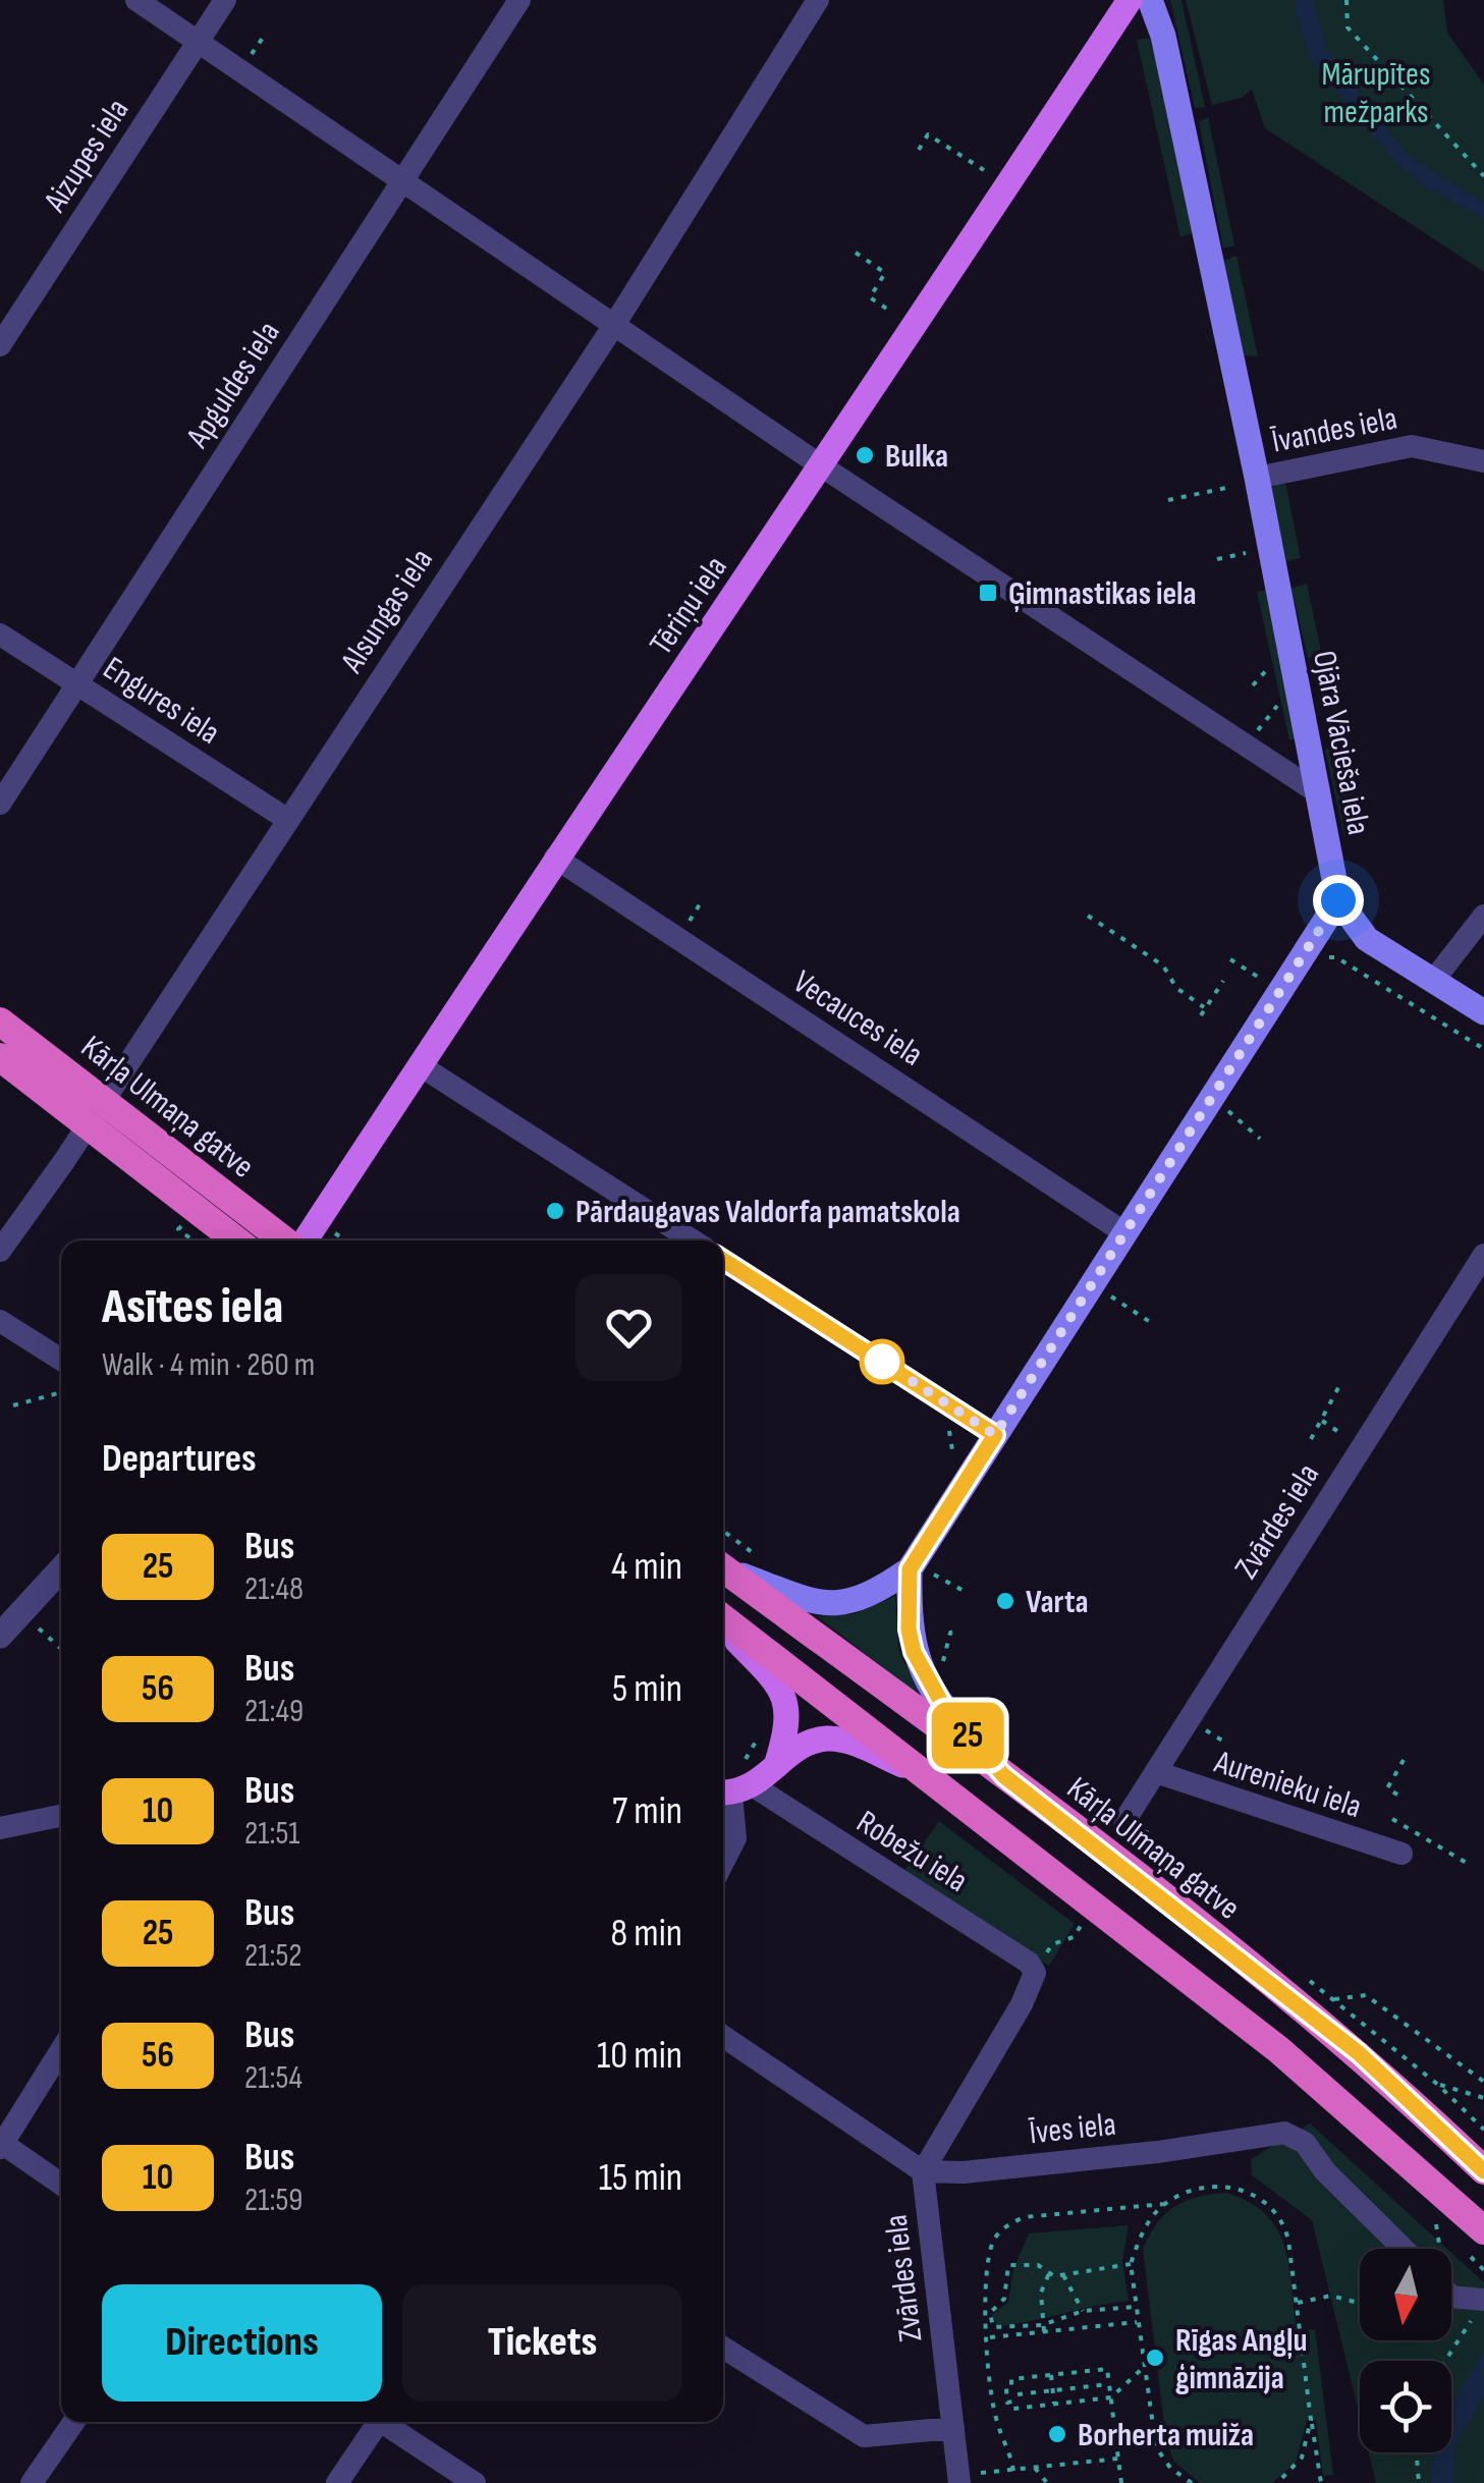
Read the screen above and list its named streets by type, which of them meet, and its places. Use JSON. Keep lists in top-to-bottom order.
{
  "streets": {
    "highway": ["Kārļa Ulmaņa gatve"],
    "main road": ["Tēriņu iela", "Ojāra Vācieša iela", "Robežu iela"],
    "street": [
      "Aizupes iela",
      "Apguldes iela",
      "Īvandes iela",
      "Alsungas iela",
      "Engures iela",
      "Vecauces iela",
      "Zvārdes iela",
      "Aurenieku iela",
      "Īves iela"
    ]
  },
  "crossings": [
    ["Apguldes iela", "Engures iela"],
    ["Īvandes iela", "Ojāra Vācieša iela"],
    ["Tēriņu iela", "Vecauces iela"],
    ["Alsungas iela", "Engures iela"],
    ["Zvārdes iela", "Aurenieku iela"],
    ["Zvārdes iela", "Robežu iela"],
    ["Zvārdes iela", "Īves iela"]
  ],
  "parks": ["Mārupītes mežparks"],
  "places": {
    "other": [
      "Bulka",
      "Pārdaugavas Valdorfa pamatskola",
      "Varta",
      "Rīgas Angļu ģimnāzija",
      "Borherta muiža"
    ],
    "transit": ["Ģimnastikas iela"]
  },
  "lines": ["bus line 25"],
  "north": "bottom",
  "page": {
    "on_map": "25",
    "heading": [
      ["Asītes iela", "Walk · 4 min · 260 m"],
      "Departures"
    ],
    "list": [
      {
        "mark": "25",
        "name": "Bus",
        "note": "21:48",
        "value": "4 min"
      },
      {
        "mark": "56",
        "name": "Bus",
        "note": "21:49",
        "value": "5 min"
      },
      {
        "mark": "10",
        "name": "Bus",
        "note": "21:51",
        "value": "7 min"
      },
      {
        "mark": "25",
        "name": "Bus",
        "note": "21:52",
        "value": "8 min"
      },
      {
        "mark": "56",
        "name": "Bus",
        "note": "21:54",
        "value": "10 min"
      },
      {
        "mark": "10",
        "name": "Bus",
        "note": "21:59",
        "value": "15 min"
      }
    ],
    "buttons": ["Directions", "Tickets"]
  }
}
